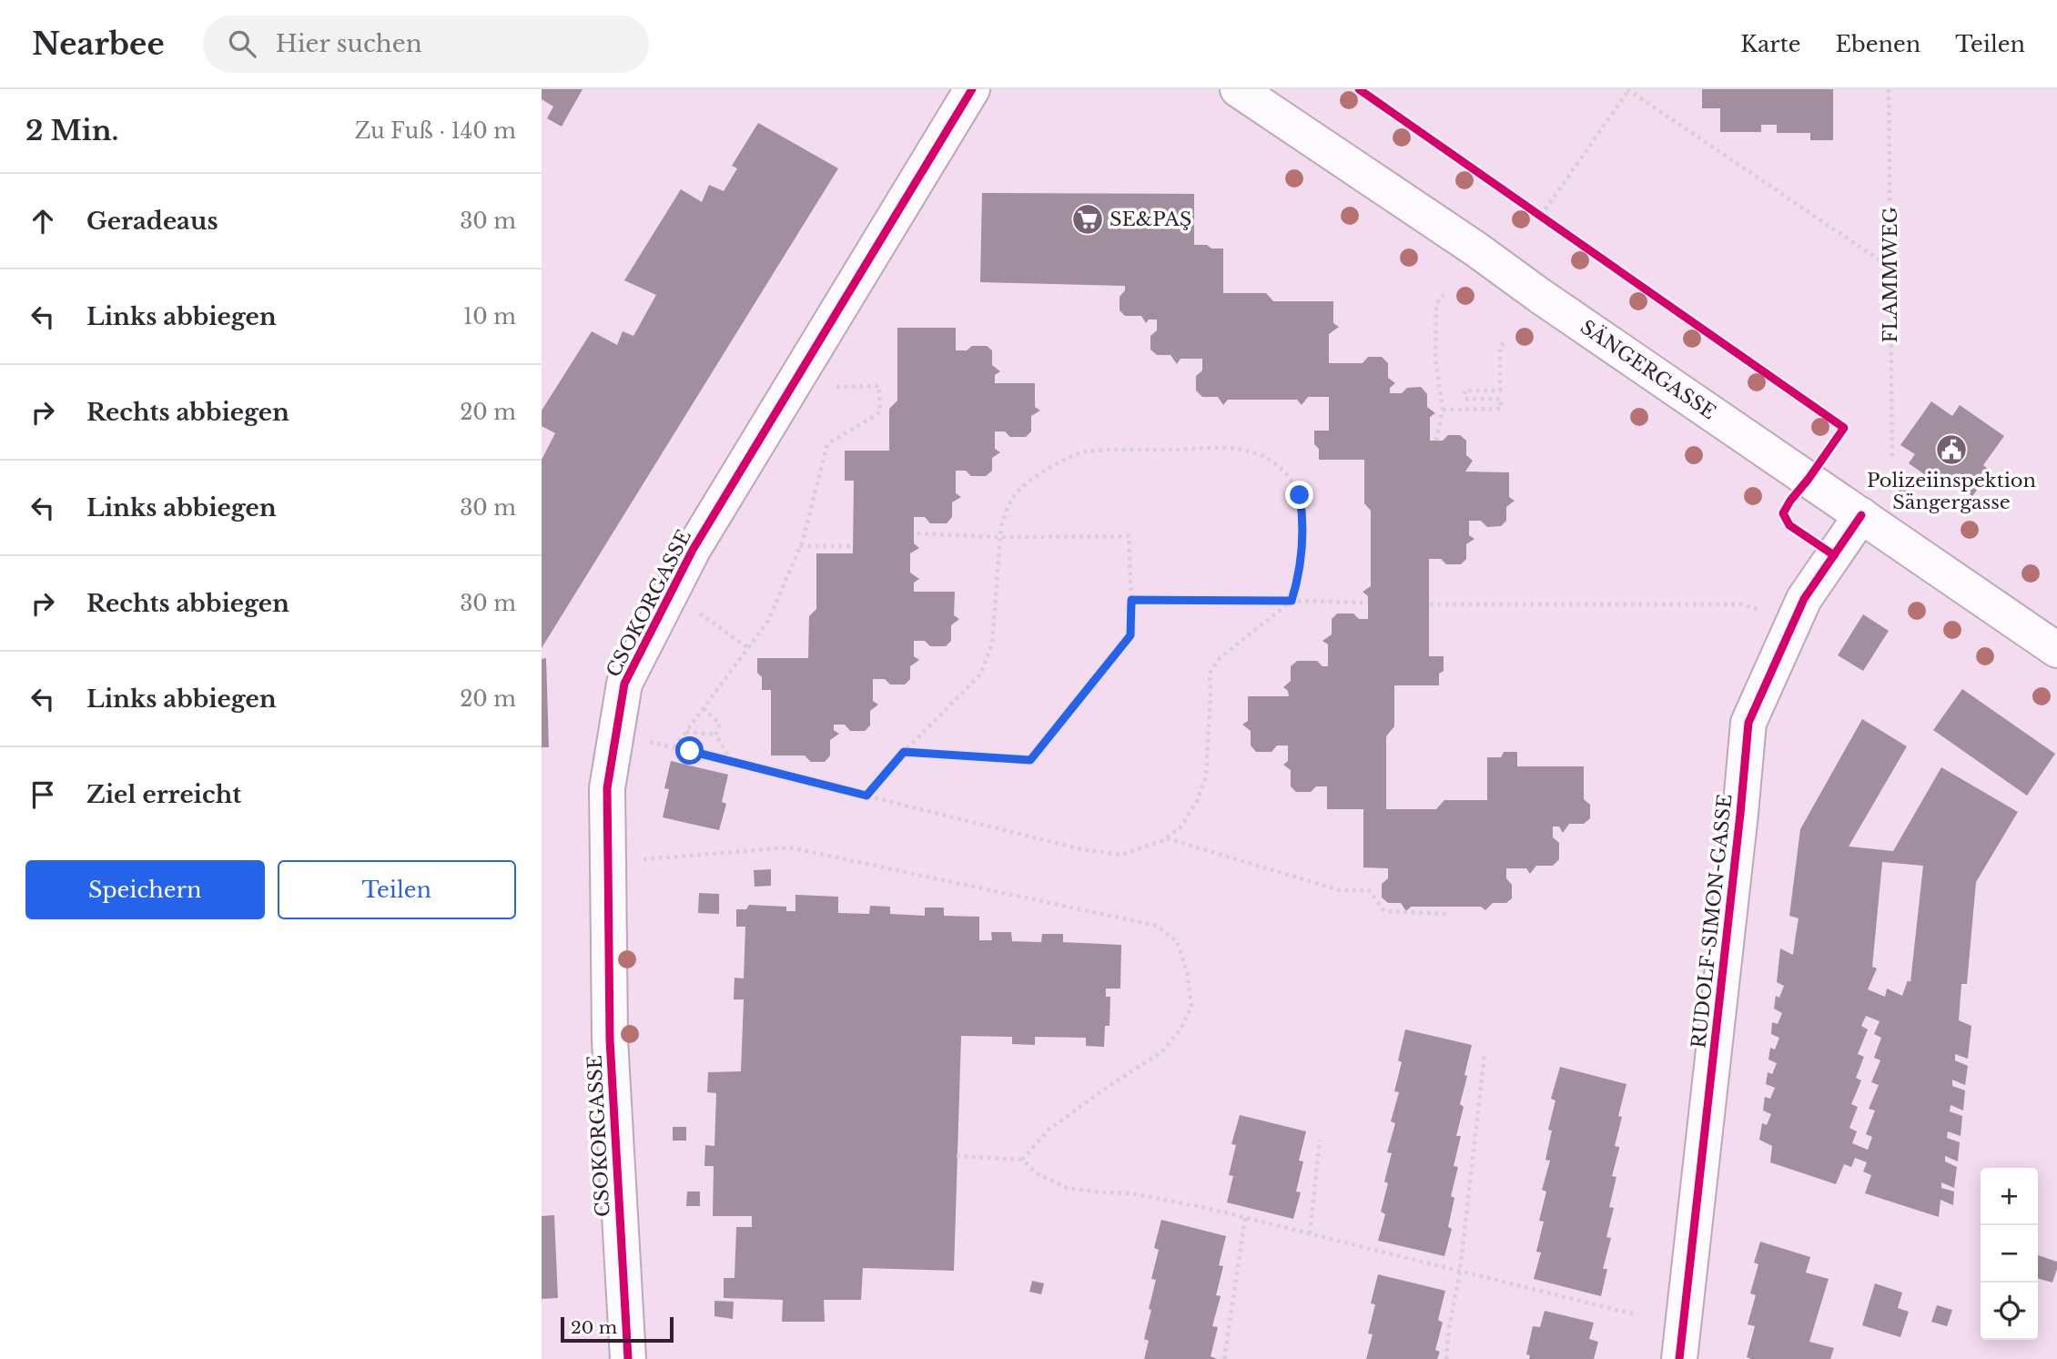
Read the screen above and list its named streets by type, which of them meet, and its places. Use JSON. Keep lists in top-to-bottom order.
{
  "streets": {
    "street": ["SÄNGERGASSE", "CSOKORGASSE", "RUDOLF-SIMON-GASSE"],
    "path": ["FLAMMWEG"]
  },
  "crossings": [
    ["SÄNGERGASSE", "RUDOLF-SIMON-GASSE"]
  ],
  "places": {
    "supermarket": ["SE&PAŞ"],
    "public building": ["Polizeiinspektion Sängergasse"]
  },
  "scale_bar": "20 m",
  "page": {
    "header": "Nearbee",
    "search": "Hier suchen",
    "nav": ["Karte", "Ebenen", "Teilen"],
    "heading": ["2 Min.", "Zu Fuß · 140 m"],
    "list": [
      ["Geradeaus", "30 m"],
      ["Links abbiegen", "10 m"],
      ["Rechts abbiegen", "20 m"],
      ["Links abbiegen", "30 m"],
      ["Rechts abbiegen", "30 m"],
      ["Links abbiegen", "20 m"],
      "Ziel erreicht"
    ],
    "buttons": ["Speichern", "Teilen"],
    "map_buttons": ["+", "−"],
    "scale": "20 m"
  }
}
